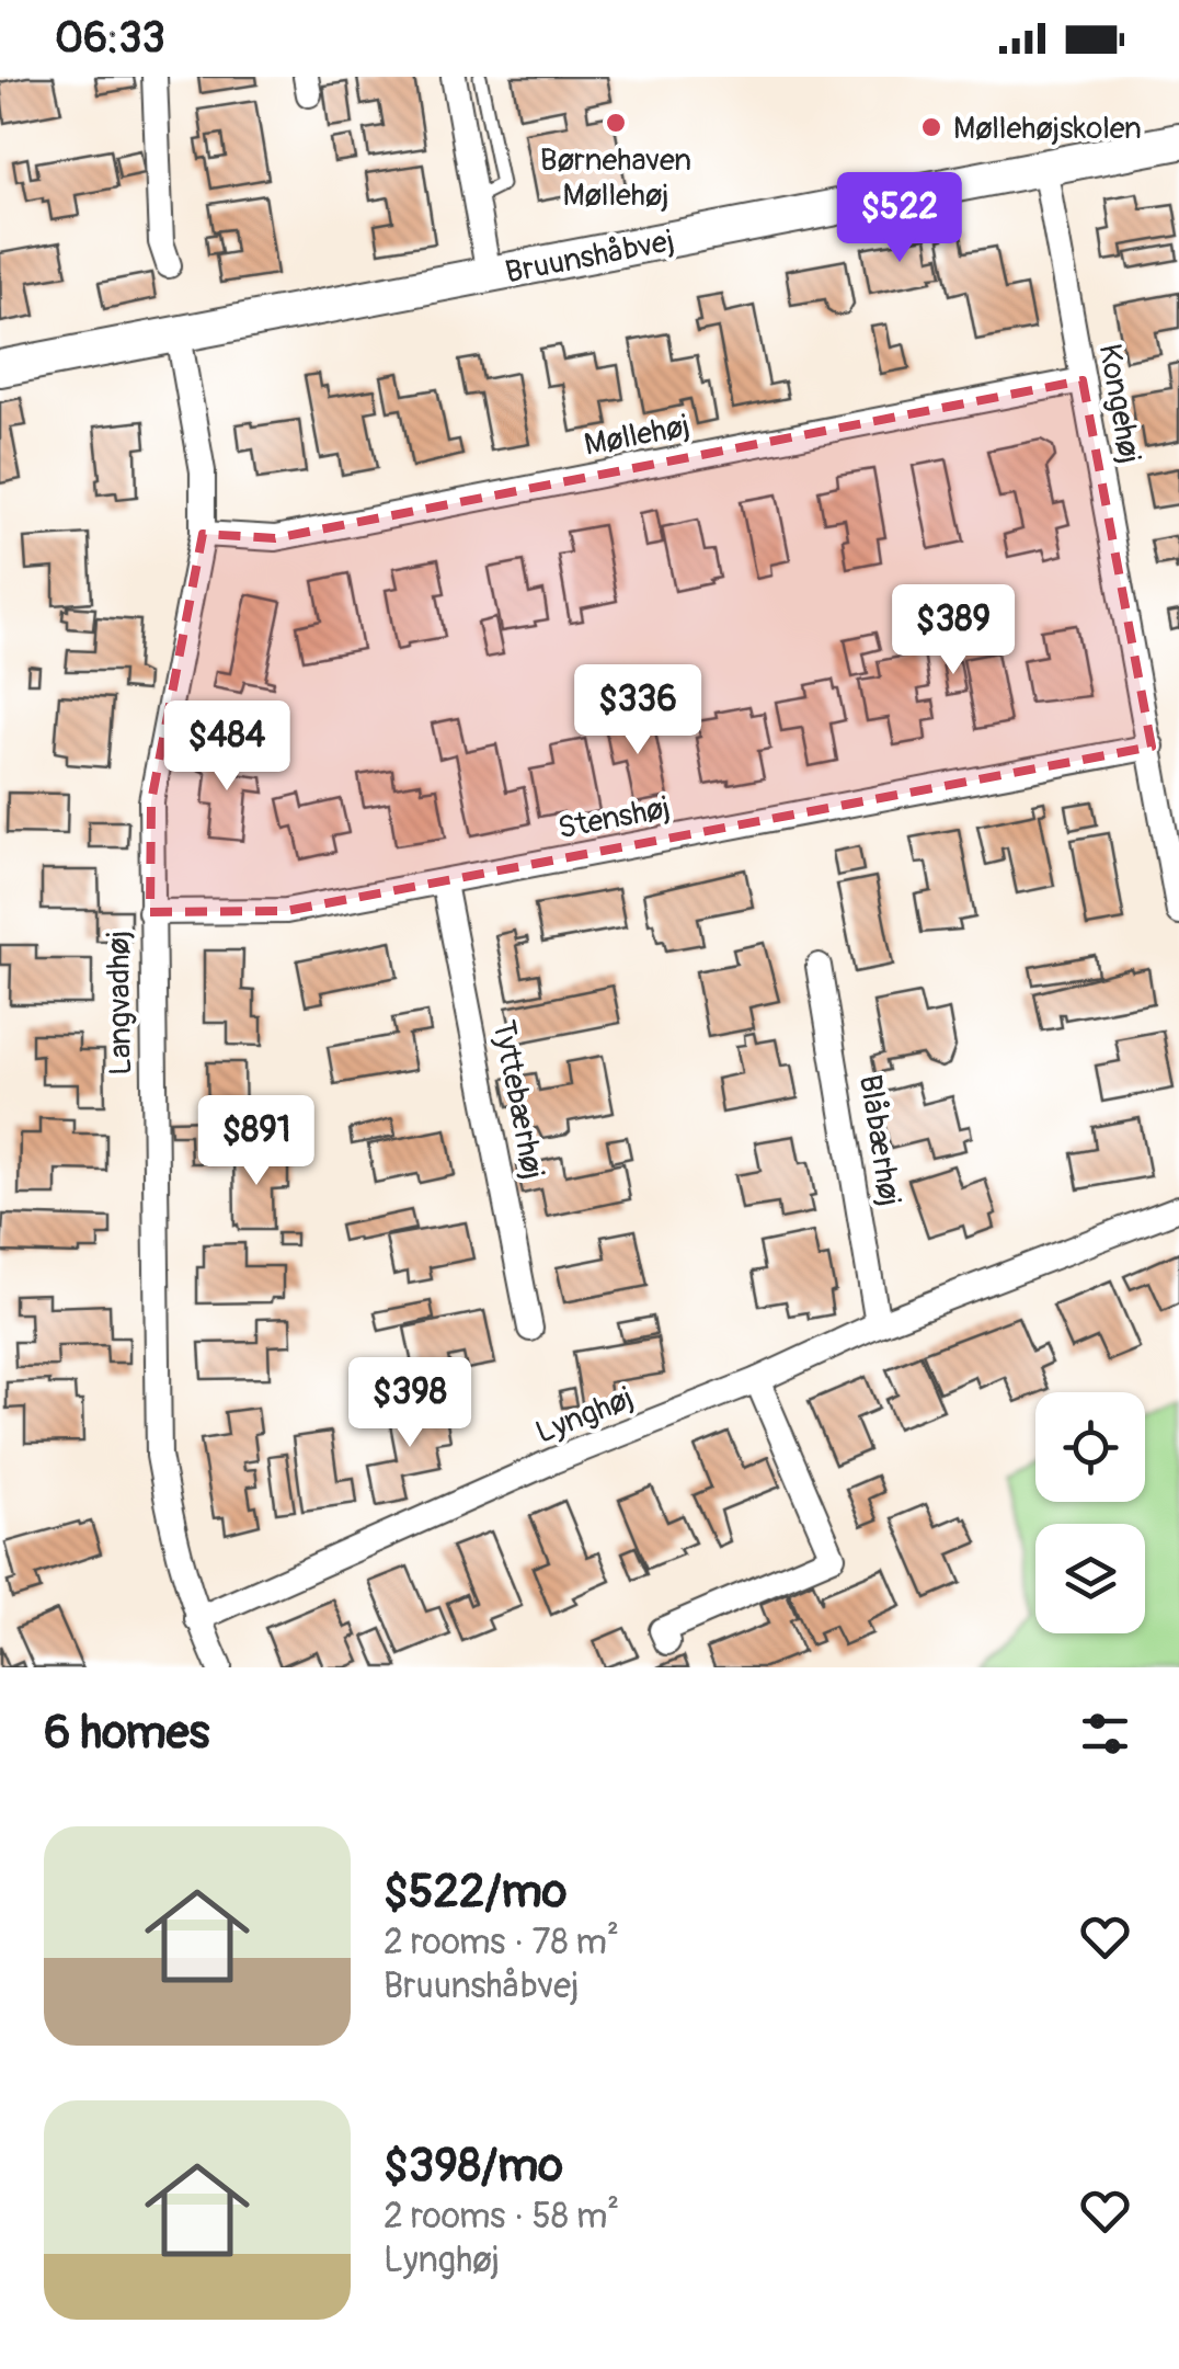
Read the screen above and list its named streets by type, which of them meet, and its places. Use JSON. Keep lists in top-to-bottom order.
{
  "streets": {
    "street": [
      "Bruunshåbvej",
      "Kongehøj",
      "Møllehøj",
      "Stenshøj",
      "Langvadhøj",
      "Tyttebærhøj",
      "Blåbærhøj",
      "Lynghøj"
    ]
  },
  "crossings": [
    ["Bruunshåbvej", "Kongehøj"],
    ["Bruunshåbvej", "Langvadhøj"],
    ["Kongehøj", "Møllehøj"],
    ["Kongehøj", "Stenshøj"],
    ["Møllehøj", "Langvadhøj"],
    ["Stenshøj", "Langvadhøj"],
    ["Stenshøj", "Tyttebærhøj"],
    ["Langvadhøj", "Lynghøj"],
    ["Blåbærhøj", "Lynghøj"]
  ],
  "places": ["Børnehaven Møllehøj", "Møllehøjskolen"],
  "page": {
    "status": "06:33",
    "price": [
      "$522",
      "$389",
      "$336",
      "$484",
      "$891",
      "$398"
    ],
    "heading": "6 homes",
    "list": [
      {
        "name": "$522/mo",
        "note": "2 rooms · 78 m² · Bruunshåbvej"
      },
      {
        "name": "$398/mo",
        "note": "2 rooms · 58 m² · Lynghøj"
      }
    ]
  }
}
